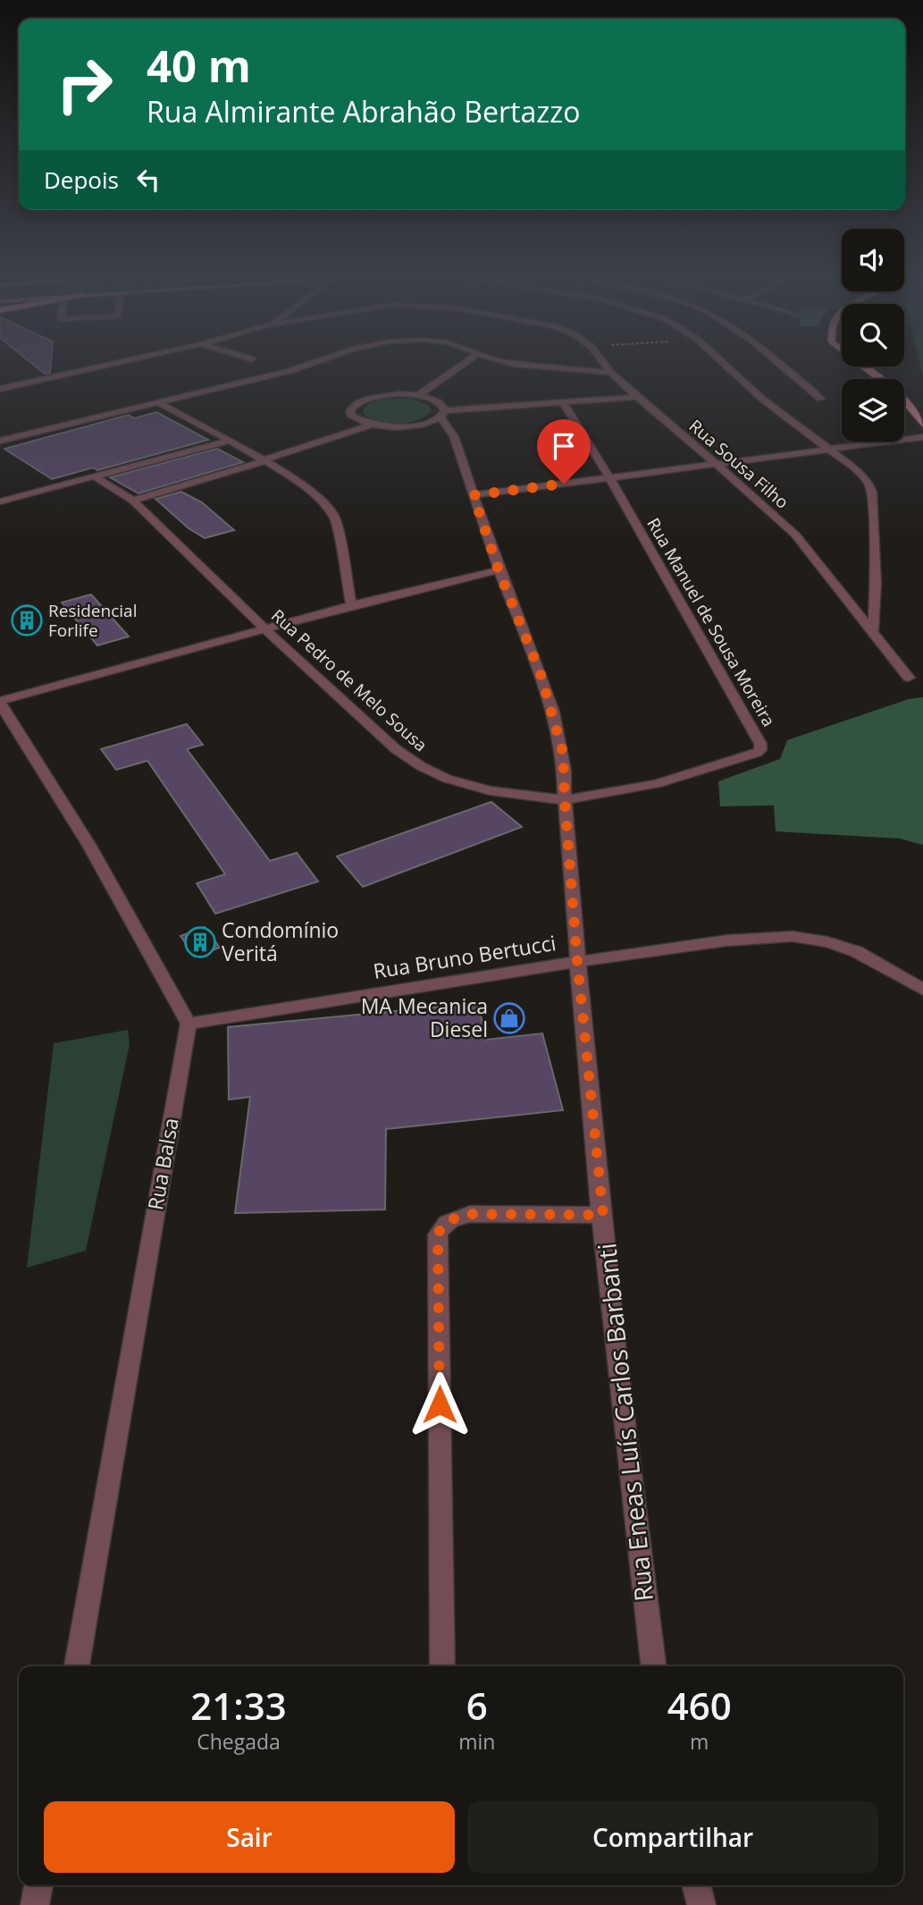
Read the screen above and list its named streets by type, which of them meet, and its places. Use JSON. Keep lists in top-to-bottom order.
{
  "streets": {
    "street": [
      "Rua Sousa Filho",
      "Rua Manuel de Sousa Moreira",
      "Rua Pedro de Melo Sousa",
      "Rua Bruno Bertucci",
      "Rua Balsa",
      "Rua Eneas Luís Carlos Barbanti"
    ]
  },
  "crossings": [
    ["Rua Manuel de Sousa Moreira", "Rua Pedro de Melo Sousa"],
    ["Rua Manuel de Sousa Moreira", "Rua Eneas Luís Carlos Barbanti"],
    ["Rua Pedro de Melo Sousa", "Rua Eneas Luís Carlos Barbanti"],
    ["Rua Bruno Bertucci", "Rua Balsa"],
    ["Rua Bruno Bertucci", "Rua Eneas Luís Carlos Barbanti"]
  ],
  "places": {
    "building": ["Residencial Forlife", "Condomínio Veritá"],
    "shop": ["MA Mecanica Diesel"]
  },
  "page": {
    "turn": ["40 m", "Rua Almirante Abrahão Bertazzo"],
    "then": "Depois",
    "eta": [
      "21:33",
      "Chegada",
      "6",
      "min",
      "460",
      "m"
    ],
    "buttons": ["Sair", "Compartilhar"]
  }
}
